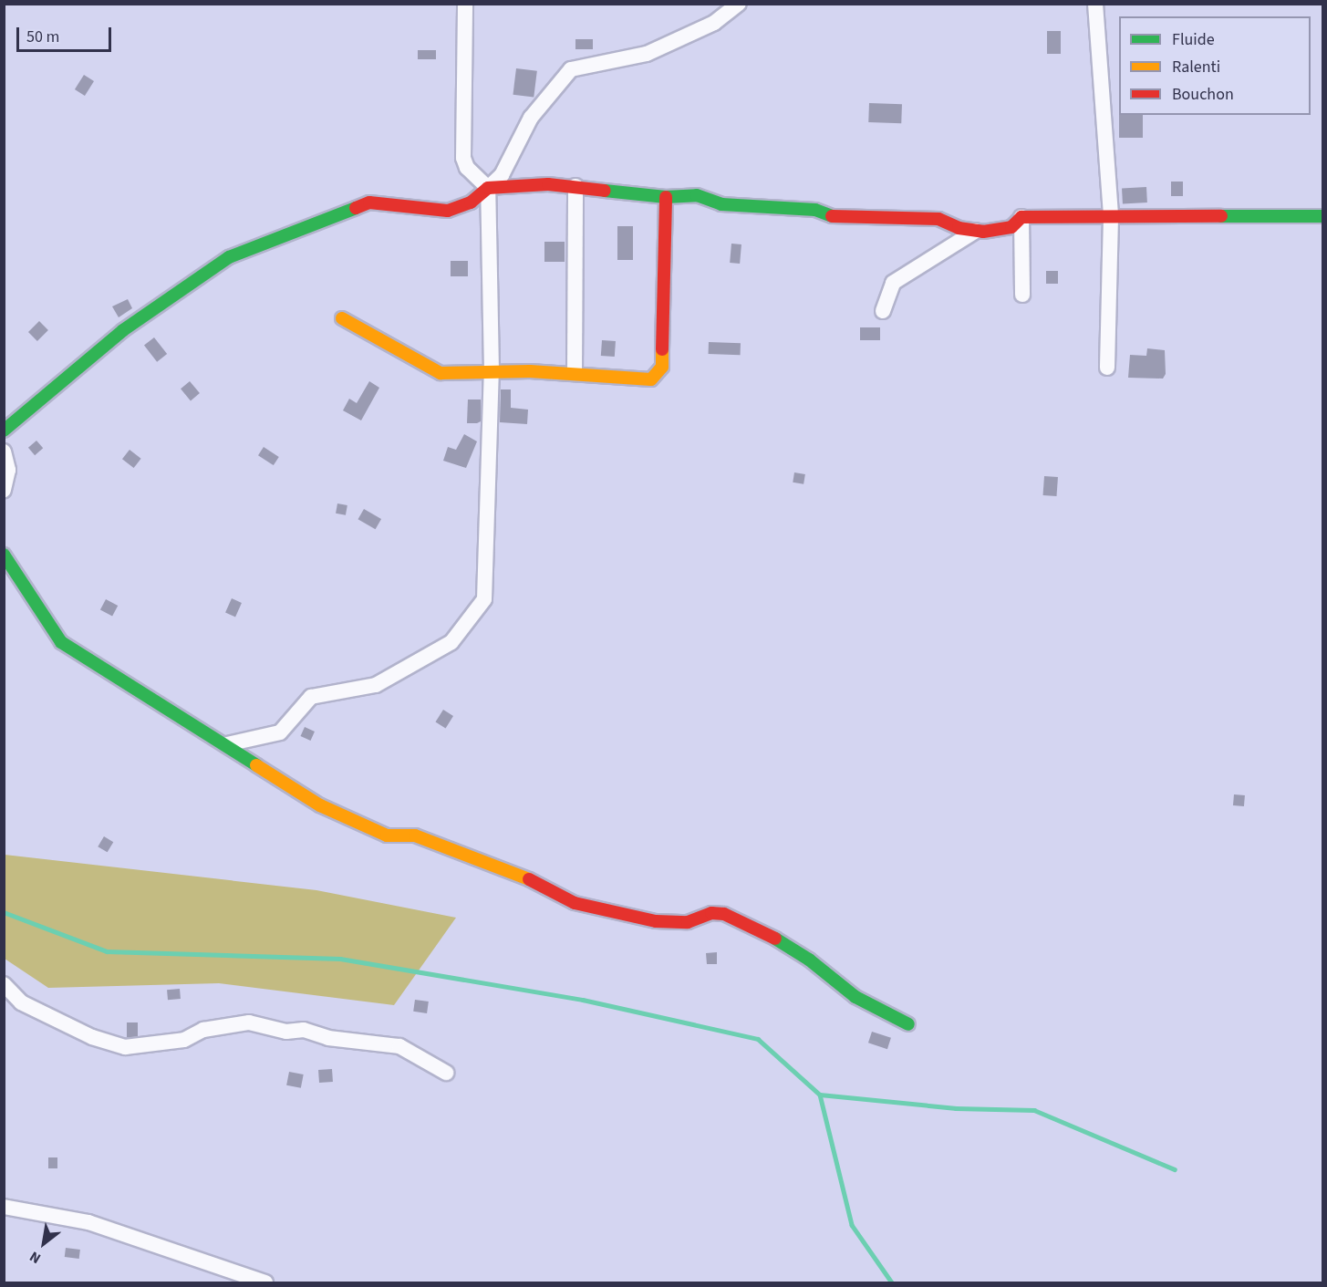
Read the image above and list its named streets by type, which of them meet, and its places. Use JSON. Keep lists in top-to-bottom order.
{
  "legend": ["Fluide", "Ralenti", "Bouchon"],
  "scale_bar": "50 m",
  "north": "bottom left"
}
